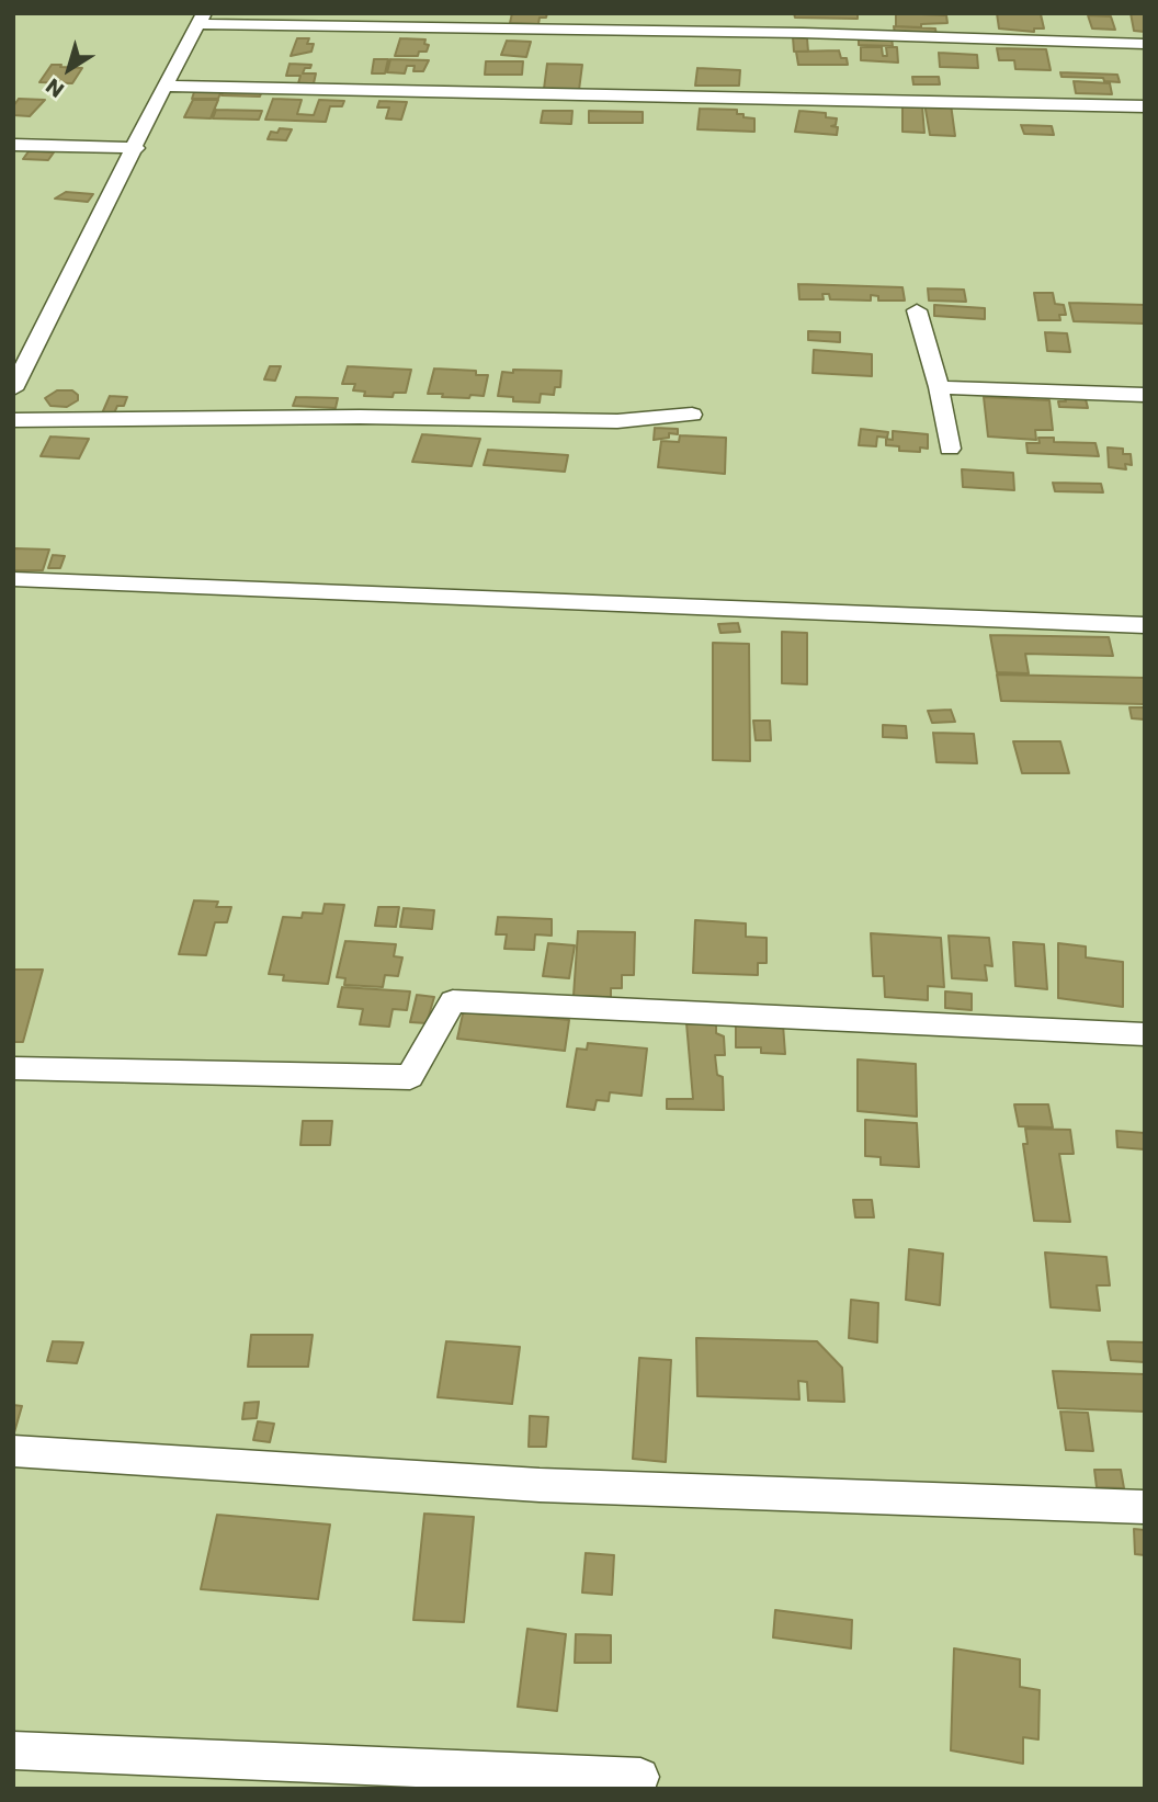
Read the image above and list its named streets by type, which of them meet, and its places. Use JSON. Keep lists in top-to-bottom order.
{
  "north": "bottom left"
}
